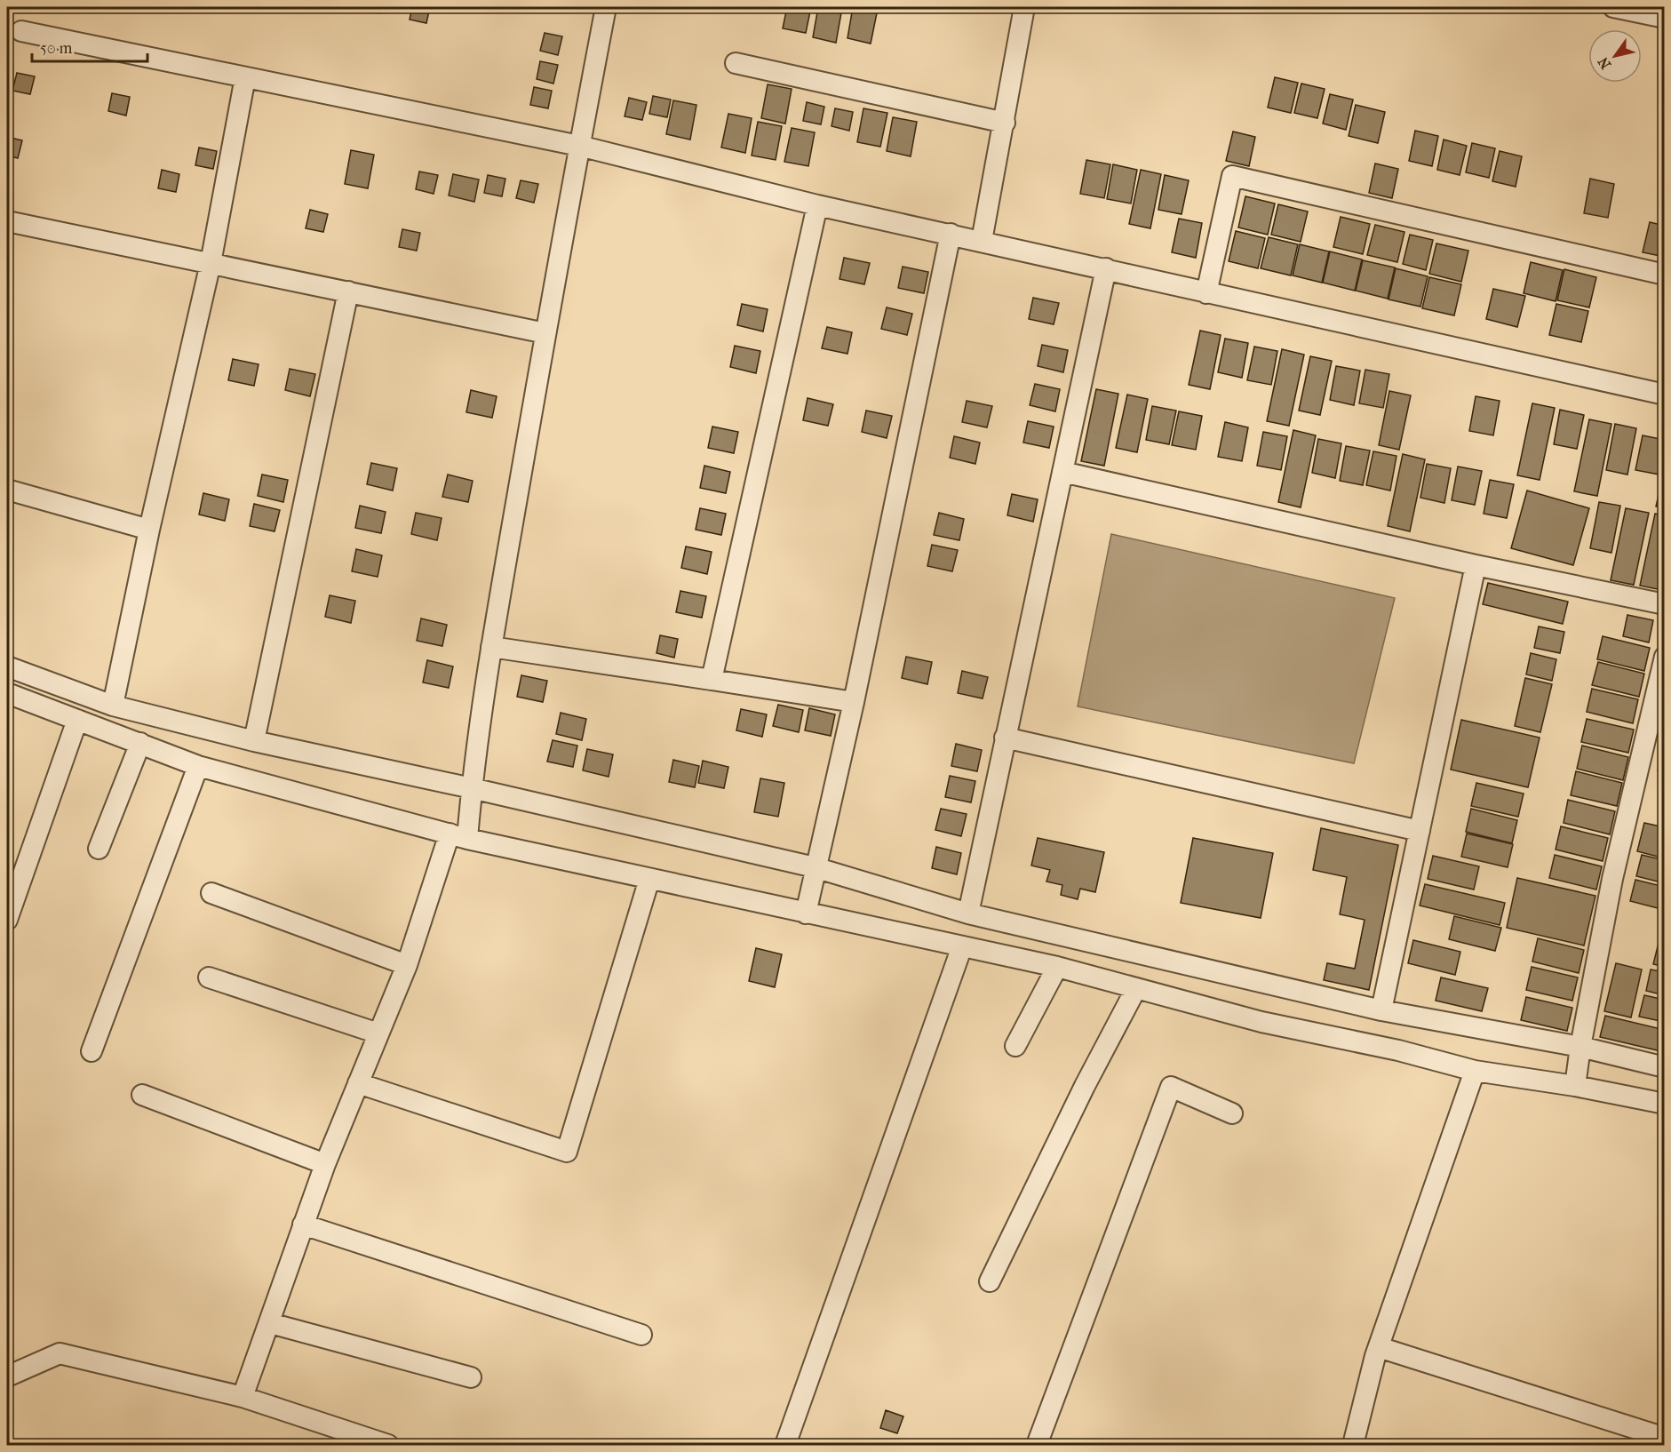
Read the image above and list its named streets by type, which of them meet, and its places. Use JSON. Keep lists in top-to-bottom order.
{
  "scale_bar": "50 m",
  "north": "bottom left"
}
